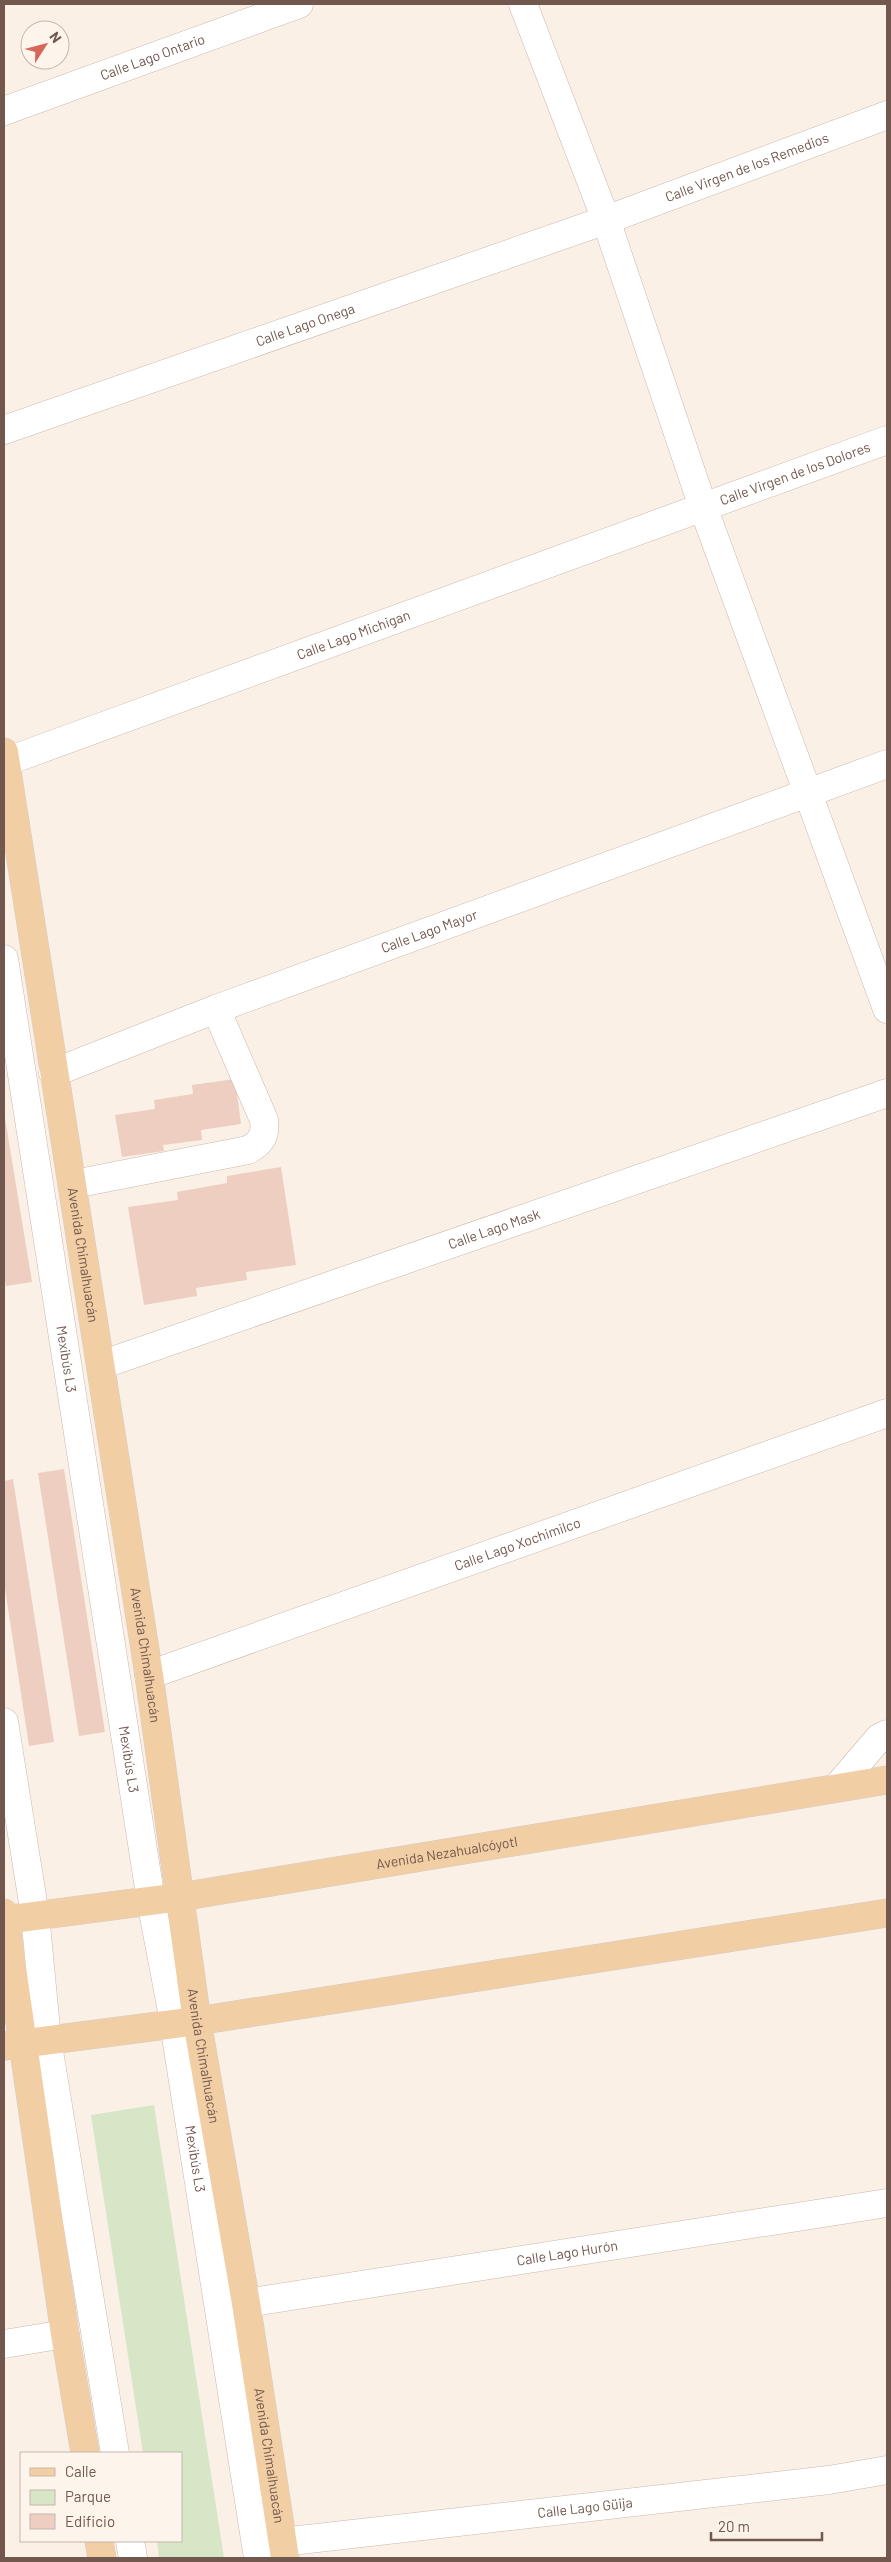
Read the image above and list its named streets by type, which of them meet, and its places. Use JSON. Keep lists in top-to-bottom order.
{
  "streets": {
    "main road": ["Avenida Chimalhuacán", "Avenida Nezahualcóyotl"],
    "street": [
      "Calle Lago Ontario",
      "Calle Virgen de los Remedios",
      "Calle Lago Onega",
      "Calle Virgen de los Dolores",
      "Calle Lago Michigan",
      "Calle Lago Mayor",
      "Calle Lago Mask",
      "Mexibús L3",
      "Calle Lago Xochimilco",
      "Calle Lago Hurón",
      "Calle Lago Güija"
    ]
  },
  "crossings": [
    ["Calle Virgen de los Remedios", "Calle Lago Onega"],
    ["Calle Virgen de los Dolores", "Calle Lago Michigan"],
    ["Calle Lago Michigan", "Avenida Chimalhuacán"],
    ["Calle Lago Mayor", "Avenida Chimalhuacán"],
    ["Calle Lago Mask", "Avenida Chimalhuacán"],
    ["Avenida Chimalhuacán", "Mexibús L3"],
    ["Avenida Chimalhuacán", "Calle Lago Xochimilco"],
    ["Avenida Chimalhuacán", "Avenida Nezahualcóyotl"],
    ["Avenida Chimalhuacán", "Calle Lago Hurón"],
    ["Avenida Chimalhuacán", "Calle Lago Güija"],
    ["Mexibús L3", "Avenida Nezahualcóyotl"]
  ],
  "legend": ["Calle", "Parque", "Edificio"],
  "scale_bar": "20 m",
  "north": "top right"
}
